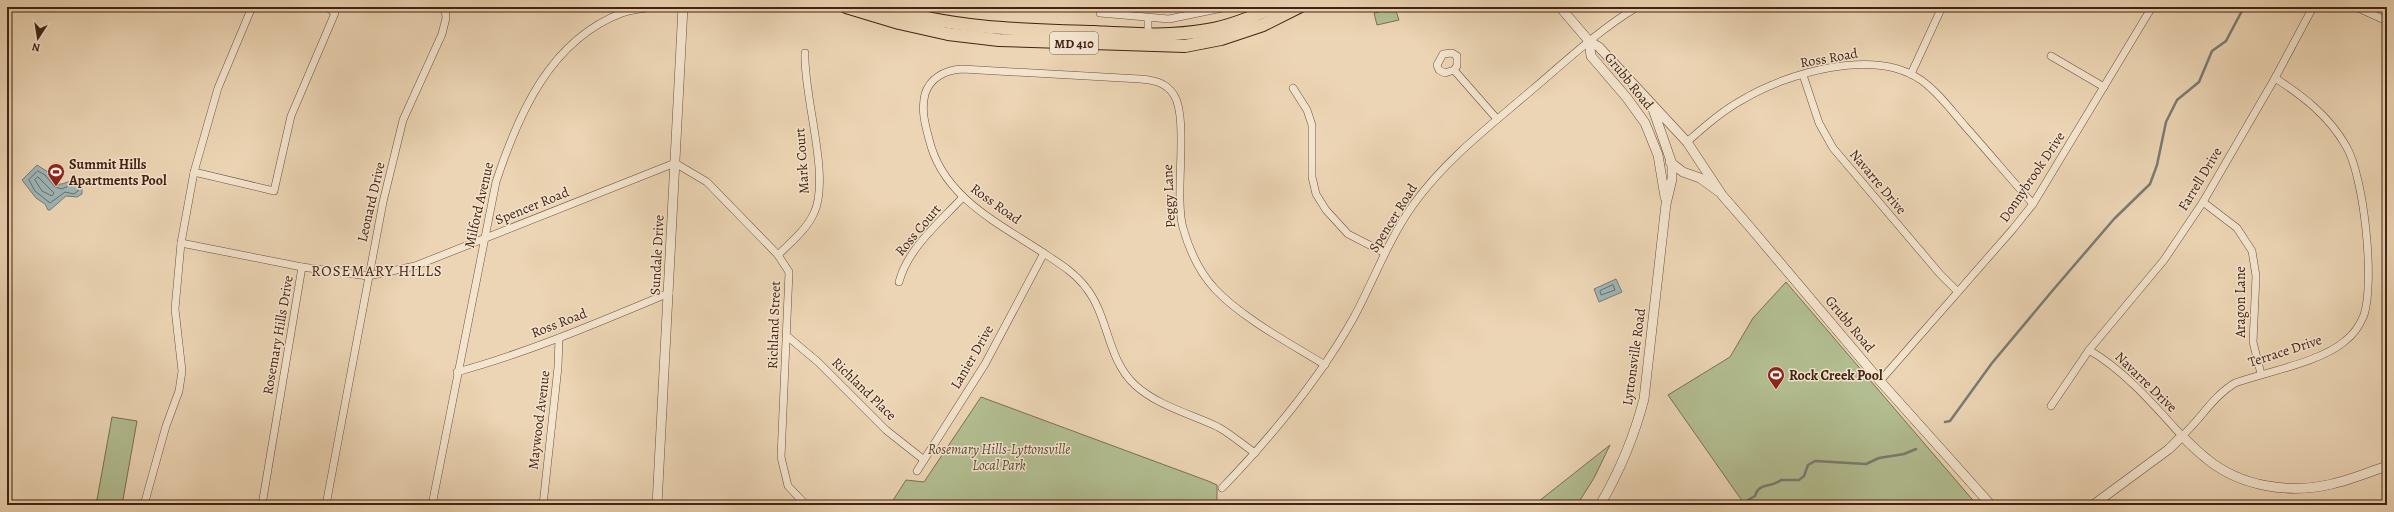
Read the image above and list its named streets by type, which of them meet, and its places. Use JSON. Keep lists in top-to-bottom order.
{
  "streets": {
    "main road": ["MD 410"],
    "street": [
      "Ross Road",
      "Grubb Road",
      "Mark Court",
      "Donnybrook Drive",
      "Farrell Drive",
      "Navarre Drive",
      "Peggy Lane",
      "Leonard Drive",
      "Milford Avenue",
      "Spencer Road",
      "Ross Court",
      "Sundale Drive",
      "Aragon Lane",
      "Richland Street",
      "Rosemary Hills Drive",
      "Terrace Drive",
      "Lanier Drive",
      "Lyttonsville Road",
      "Richland Place",
      "Maywood Avenue"
    ]
  },
  "crossings": [
    ["Ross Road", "Grubb Road"],
    ["Ross Road", "Donnybrook Drive"],
    ["Ross Road", "Navarre Drive"],
    ["Ross Road", "Peggy Lane"],
    ["Ross Road", "Milford Avenue"],
    ["Ross Road", "Spencer Road"],
    ["Ross Road", "Ross Court"],
    ["Ross Road", "Sundale Drive"],
    ["Ross Road", "Lanier Drive"],
    ["Ross Road", "Maywood Avenue"],
    ["Grubb Road", "Donnybrook Drive"],
    ["Grubb Road", "Spencer Road"],
    ["Grubb Road", "Lyttonsville Road"],
    ["Mark Court", "Richland Street"],
    ["Donnybrook Drive", "Navarre Drive"],
    ["Farrell Drive", "Navarre Drive"],
    ["Farrell Drive", "Aragon Lane"],
    ["Farrell Drive", "Terrace Drive"],
    ["Navarre Drive", "Terrace Drive"],
    ["Peggy Lane", "Spencer Road"],
    ["Leonard Drive", "Spencer Road"],
    ["Milford Avenue", "Spencer Road"],
    ["Spencer Road", "Sundale Drive"],
    ["Spencer Road", "Richland Street"],
    ["Spencer Road", "Rosemary Hills Drive"],
    ["Sundale Drive", "Richland Street"],
    ["Aragon Lane", "Terrace Drive"],
    ["Richland Street", "Richland Place"],
    ["Lanier Drive", "Richland Place"]
  ],
  "districts": ["ROSEMARY HILLS"],
  "parks": ["Rosemary Hills-Lyttonsville Local Park"],
  "places": {
    "sports": ["Summit Hills Apartments Pool", "Rock Creek Pool"]
  },
  "north": "bottom"
}
